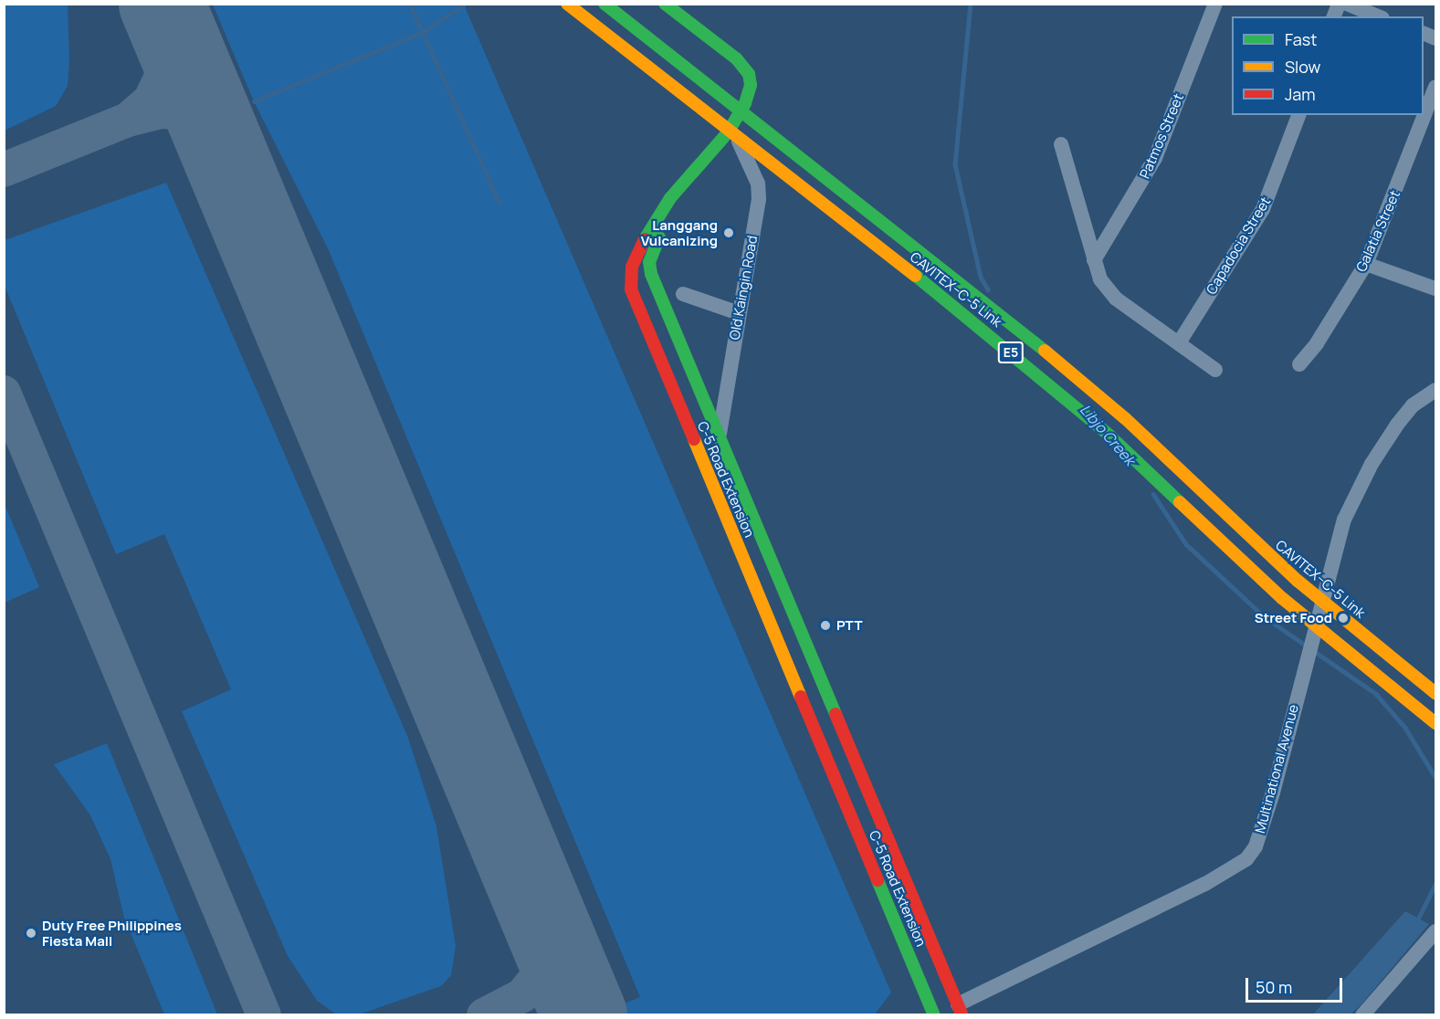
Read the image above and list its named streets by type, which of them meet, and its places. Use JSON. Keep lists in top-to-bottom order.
{
  "streets": {
    "main road": ["CAVITEX–C-5 Link", "E5", "C-5 Road Extension"],
    "street": [
      "Patmos Street",
      "Galatia Street",
      "Capadocia Street",
      "Old Kaingin Road",
      "Multinational Avenue"
    ]
  },
  "crossings": [
    ["Old Kaingin Road", "C-5 Road Extension"],
    ["C-5 Road Extension", "Multinational Avenue"]
  ],
  "water": ["Libjo Creek"],
  "places": [
    "Langgang Vulcanizing",
    "Street Food",
    "PTT",
    "Duty Free Philippines Fiesta Mall"
  ],
  "legend": ["Fast", "Slow", "Jam"],
  "scale_bar": "50 m"
}
